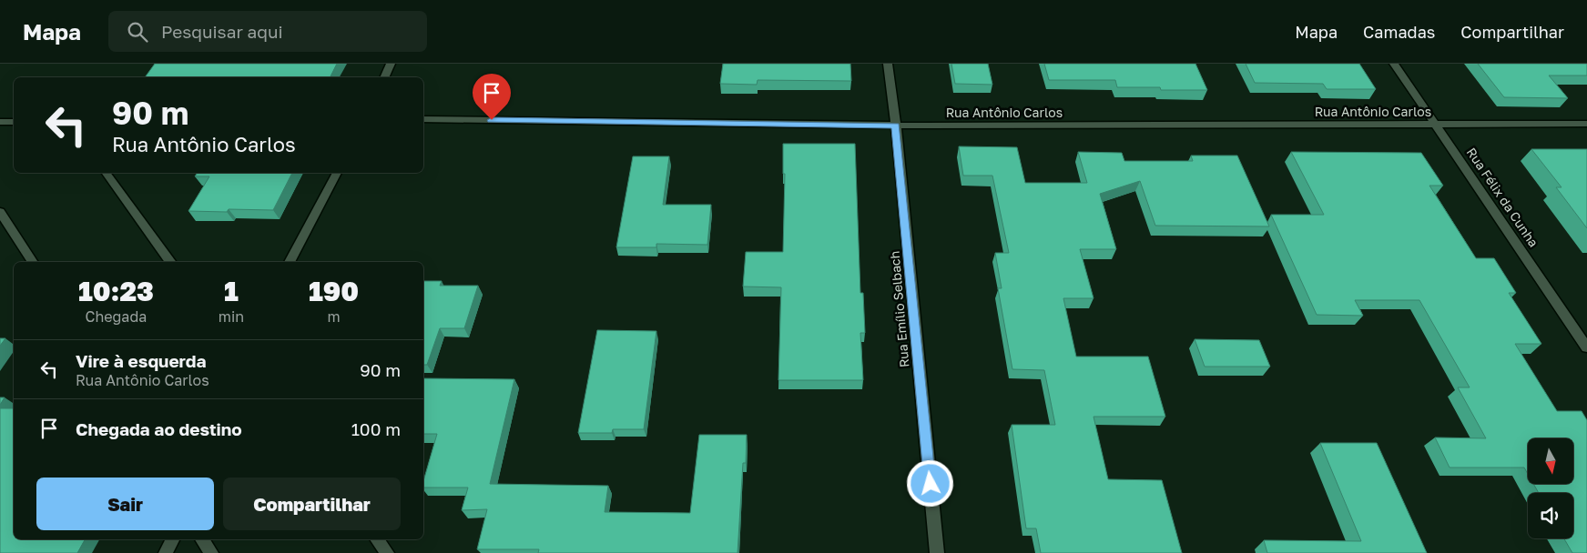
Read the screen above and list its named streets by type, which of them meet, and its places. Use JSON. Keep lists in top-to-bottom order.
{
  "streets": {
    "street": ["Rua Antônio Carlos", "Rua Félix da Cunha", "Rua Emílio Selbach"]
  },
  "crossings": [
    ["Rua Antônio Carlos", "Rua Félix da Cunha"],
    ["Rua Antônio Carlos", "Rua Emílio Selbach"]
  ],
  "north": "bottom",
  "page": {
    "header": "Mapa",
    "search": "Pesquisar aqui",
    "nav": ["Mapa", "Camadas", "Compartilhar"],
    "turn": ["90 m", "Rua Antônio Carlos"],
    "eta": [
      "10:23",
      "Chegada",
      "1",
      "min",
      "190",
      "m"
    ],
    "list": [
      {
        "name": "Vire à esquerda",
        "note": "Rua Antônio Carlos",
        "value": "90 m"
      },
      {
        "name": "Chegada ao destino",
        "value": "100 m"
      }
    ],
    "buttons": ["Sair", "Compartilhar"]
  }
}
